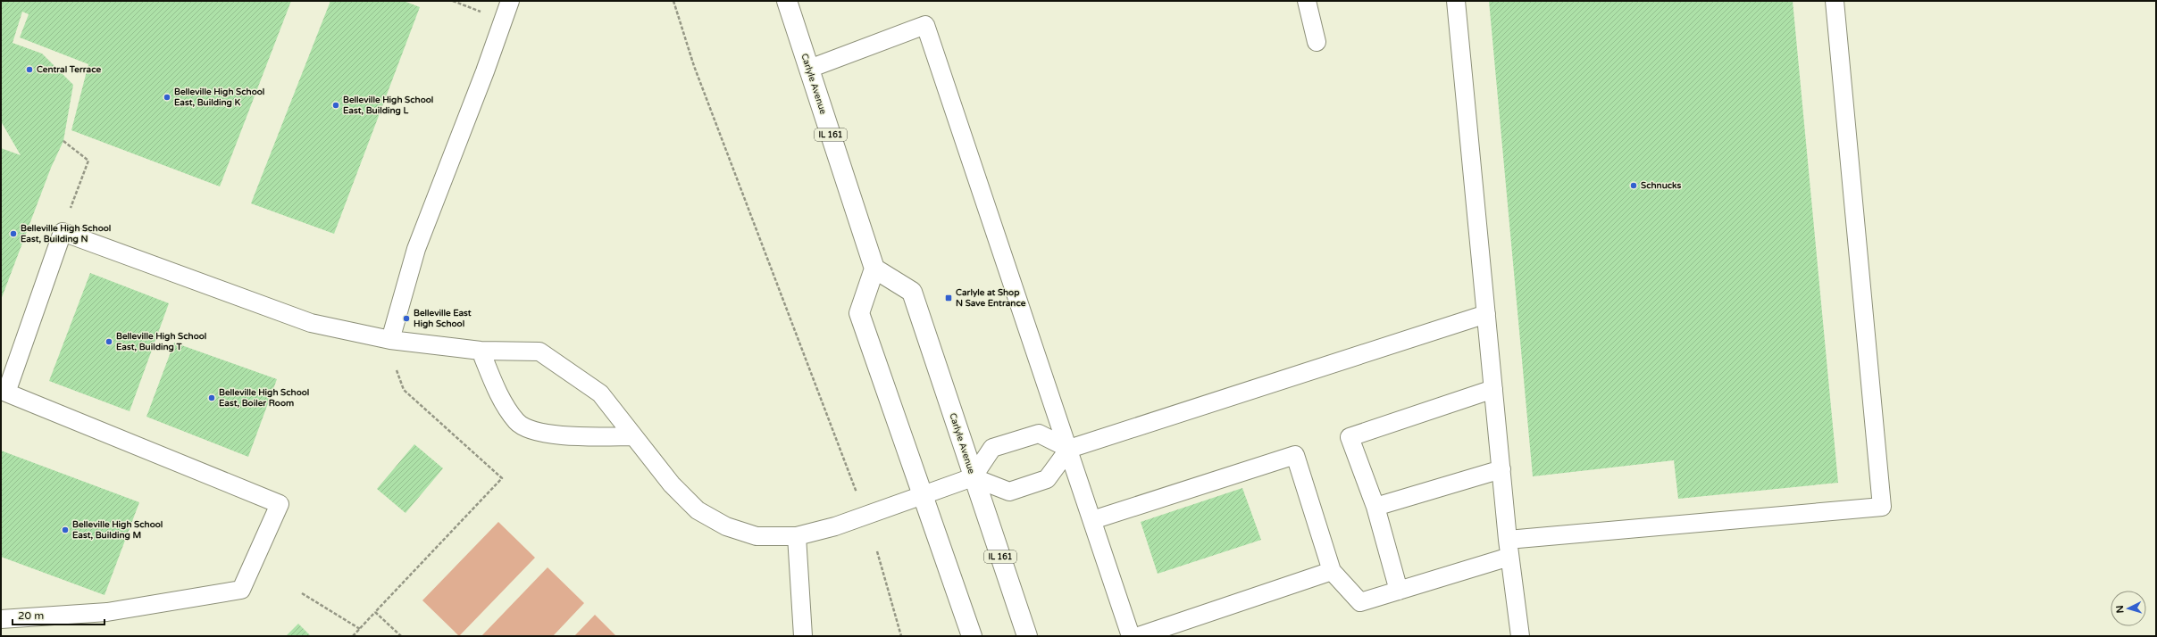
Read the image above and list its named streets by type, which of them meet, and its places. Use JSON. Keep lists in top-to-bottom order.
{
  "streets": {
    "main road": ["Carlyle Avenue", "IL 161"]
  },
  "places": {
    "other": [
      "Central Terrace",
      "Belleville High School East, Building K",
      "Belleville High School East, Building L",
      "Schnucks",
      "Belleville High School East, Building N",
      "Belleville East High School",
      "Belleville High School East, Building T",
      "Belleville High School East, Boiler Room",
      "Belleville High School East, Building M"
    ],
    "transit": ["Carlyle at Shop N Save Entrance"]
  },
  "scale_bar": "20 m",
  "north": "left"
}
